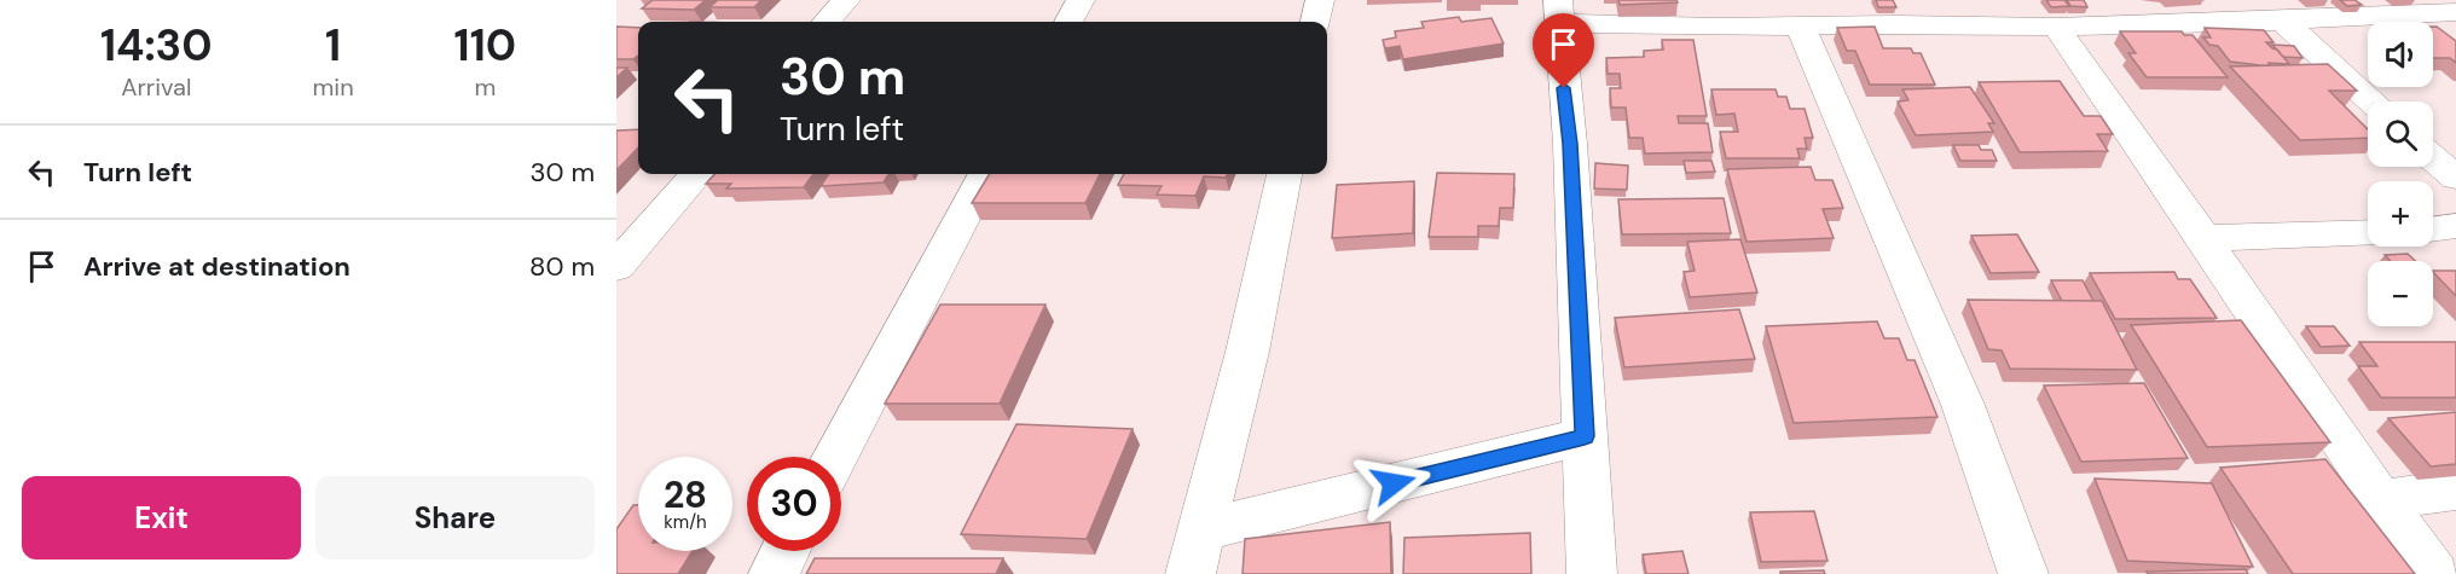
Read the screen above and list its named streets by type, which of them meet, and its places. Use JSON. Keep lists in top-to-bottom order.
{
  "page": {
    "eta": [
      "14:30",
      "Arrival",
      "1",
      "min",
      "110",
      "m"
    ],
    "map_buttons": ["+", "−"],
    "turn": ["30 m", "Turn left"],
    "list": [
      {
        "name": "Turn left",
        "value": "30 m"
      },
      {
        "name": "Arrive at destination",
        "value": "80 m"
      }
    ],
    "speed": "28 km/h",
    "limit": "30",
    "buttons": ["Exit", "Share"]
  }
}
